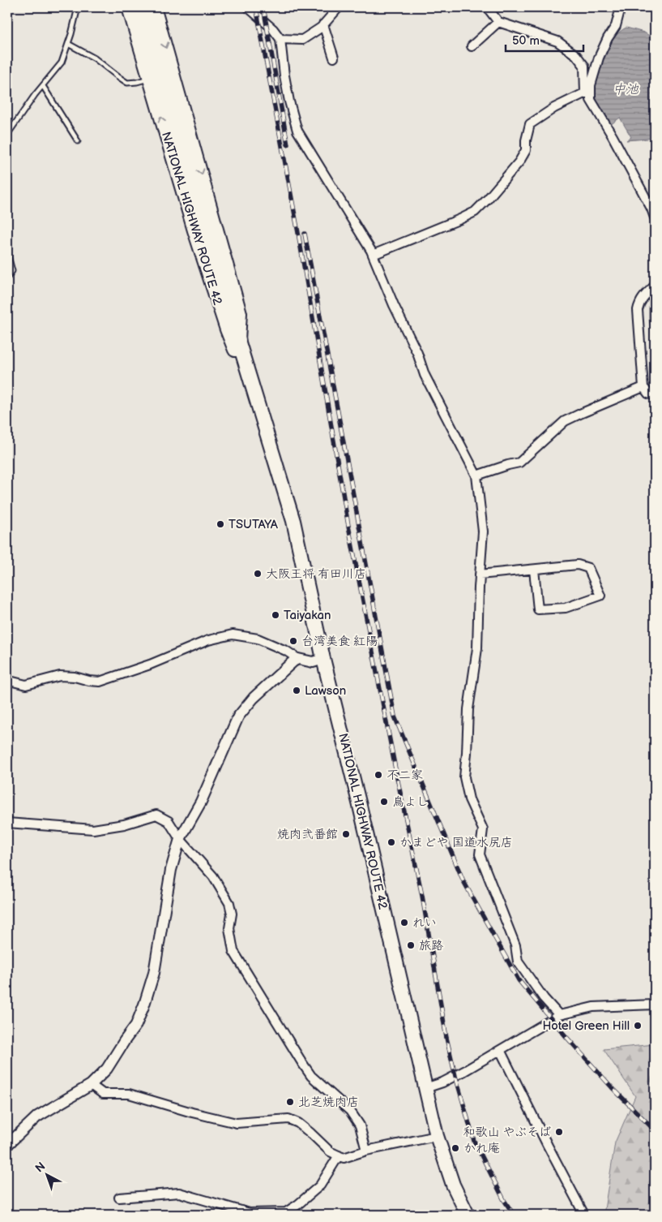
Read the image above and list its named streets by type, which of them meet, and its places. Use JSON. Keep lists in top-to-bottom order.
{
  "streets": {
    "highway": ["NATIONAL HIGHWAY ROUTE 42"]
  },
  "water": ["中池"],
  "places": [
    "TSUTAYA",
    "大阪王将 有田川店",
    "Taiyakan",
    "台湾美食 紅陽",
    "Lawson",
    "不二家",
    "鳥よし",
    "焼肉弐番館",
    "かまどや 国道水尻店",
    "れい",
    "旅路",
    "Hotel Green Hill",
    "北芝焼肉店",
    "和歌山 やぶそば",
    "かれ庵"
  ],
  "scale_bar": "50 m",
  "north": "top left"
}
